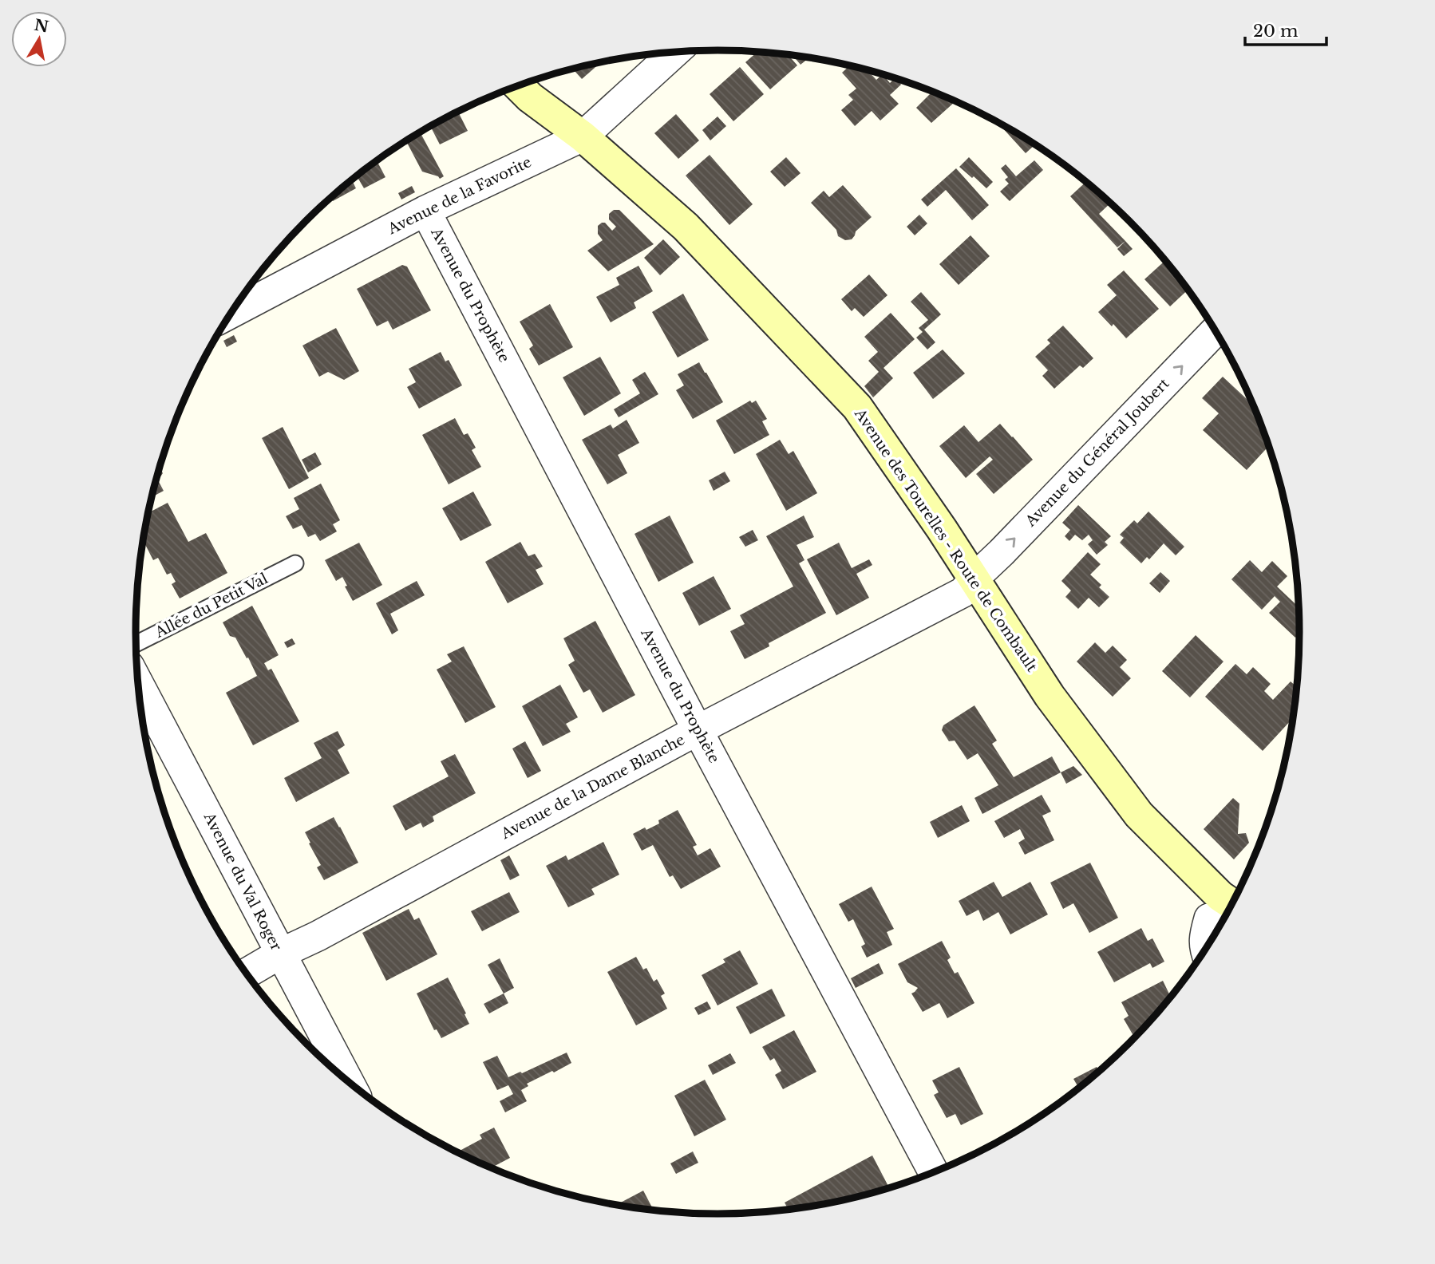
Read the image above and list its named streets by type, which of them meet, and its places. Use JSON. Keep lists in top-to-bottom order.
{
  "streets": {
    "street": [
      "Avenue de la Favorite",
      "Avenue du Prophète",
      "Avenue du Général Joubert",
      "Avenue des Tourelles - Route de Combault",
      "Avenue de la Dame Blanche",
      "Avenue du Val Roger"
    ],
    "lane": ["Allée du Petit Val"]
  },
  "crossings": [
    ["Avenue de la Favorite", "Avenue du Prophète"],
    ["Avenue de la Favorite", "Avenue des Tourelles - Route de Combault"],
    ["Avenue du Prophète", "Avenue de la Dame Blanche"],
    ["Avenue du Général Joubert", "Avenue des Tourelles - Route de Combault"],
    ["Avenue du Général Joubert", "Avenue de la Dame Blanche"],
    ["Avenue des Tourelles - Route de Combault", "Avenue de la Dame Blanche"],
    ["Avenue de la Dame Blanche", "Avenue du Val Roger"]
  ],
  "one_way": ["Avenue du Général Joubert"],
  "scale_bar": "20 m",
  "north": "top"
}
